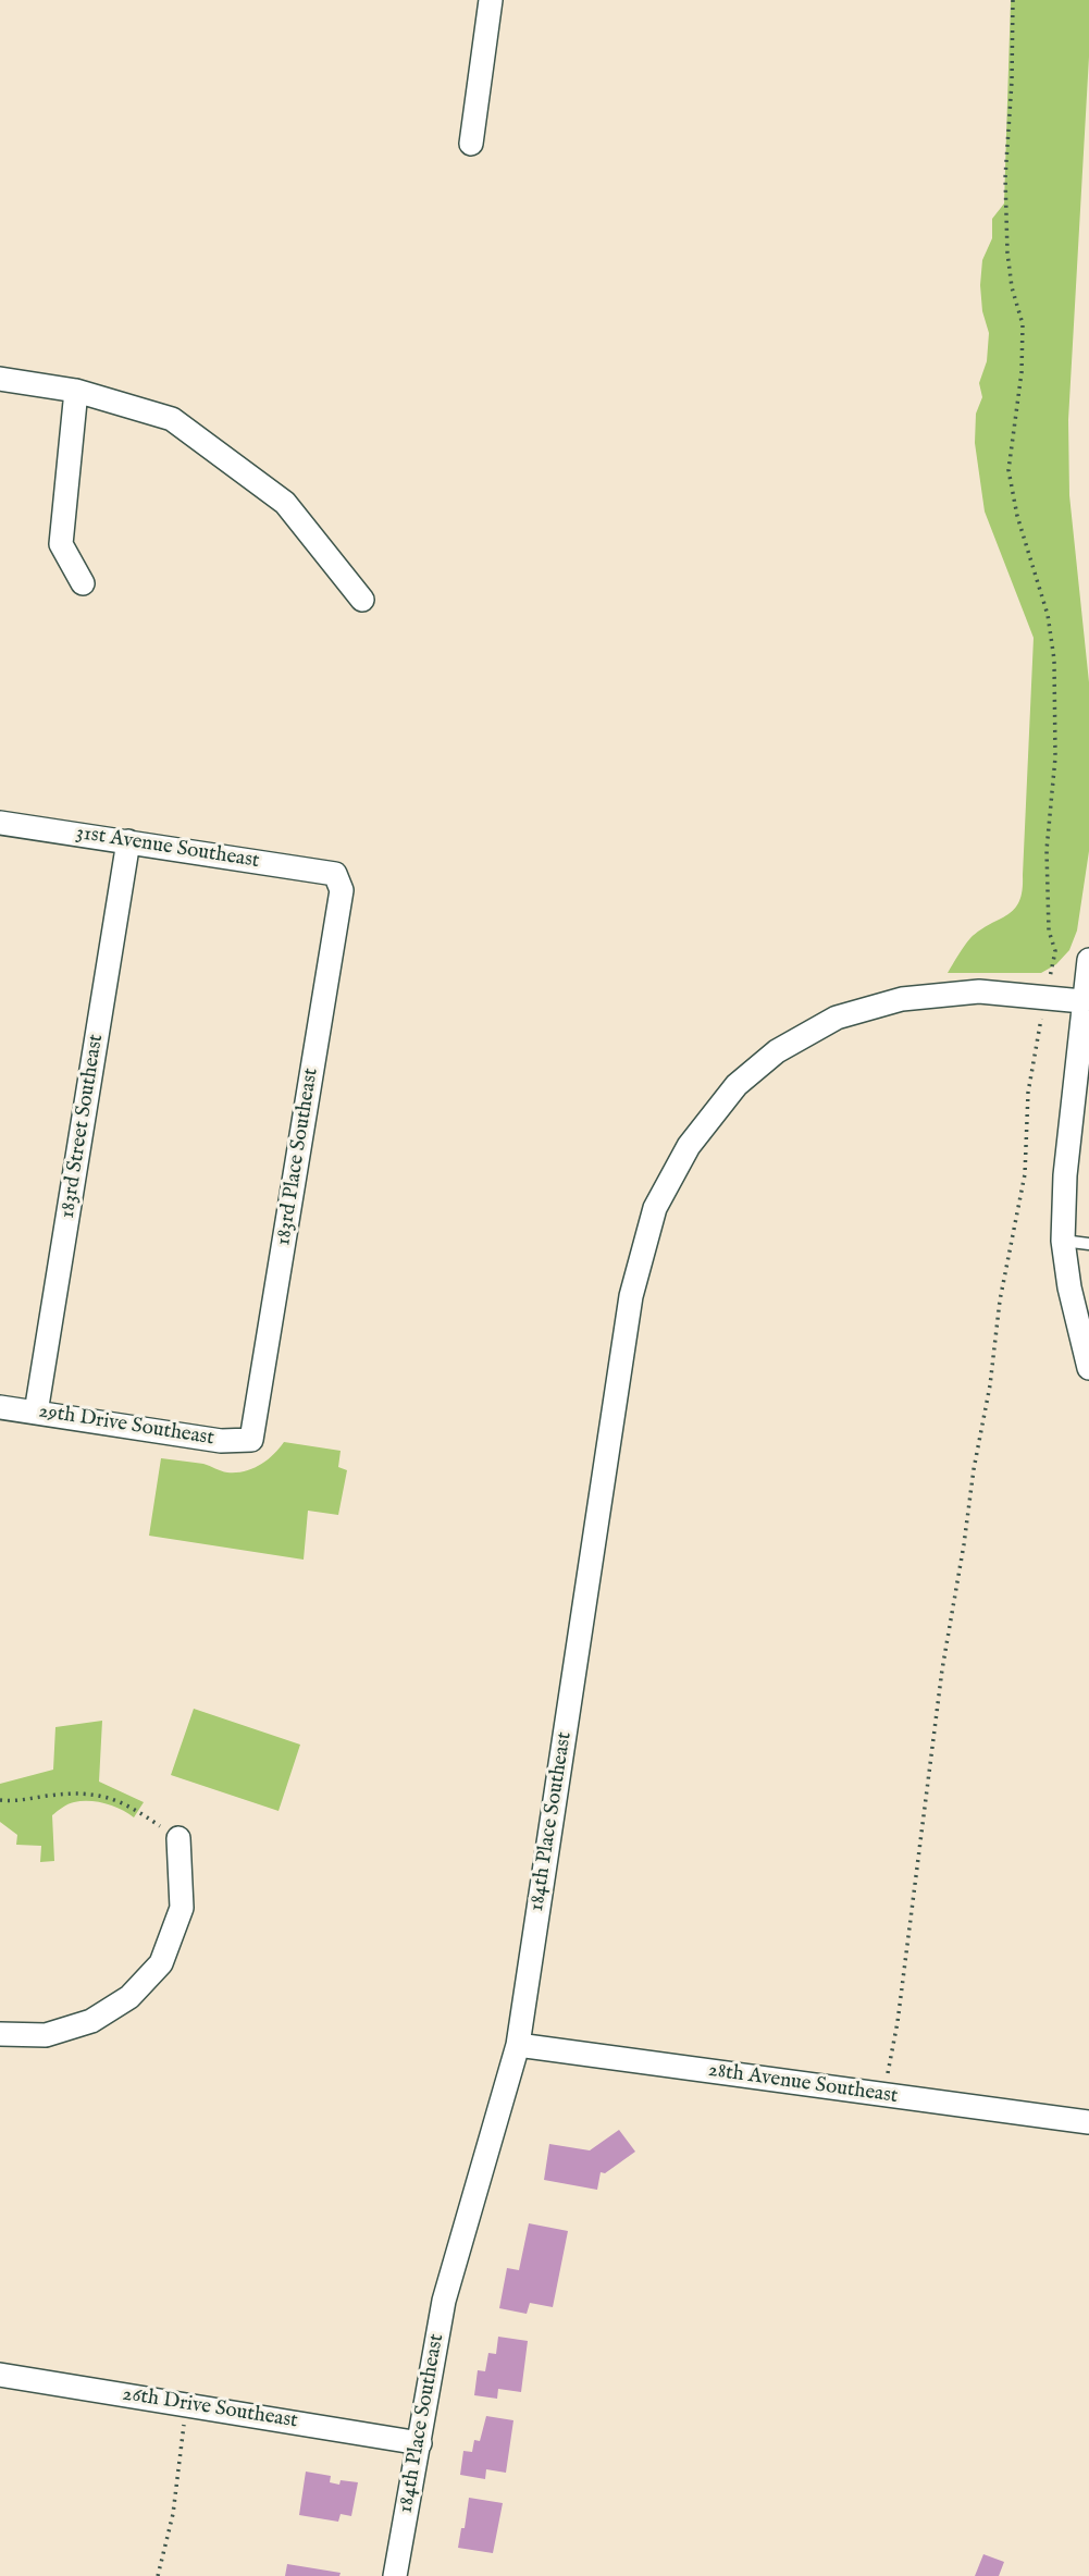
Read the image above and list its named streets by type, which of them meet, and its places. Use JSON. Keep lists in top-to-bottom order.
{
  "streets": {
    "street": [
      "31st Avenue Southeast",
      "183rd Street Southeast",
      "183rd Place Southeast",
      "29th Drive Southeast",
      "184th Place Southeast",
      "28th Avenue Southeast",
      "26th Drive Southeast"
    ]
  },
  "crossings": [
    ["31st Avenue Southeast", "183rd Street Southeast"],
    ["31st Avenue Southeast", "183rd Place Southeast"],
    ["183rd Street Southeast", "29th Drive Southeast"],
    ["183rd Place Southeast", "29th Drive Southeast"],
    ["184th Place Southeast", "28th Avenue Southeast"],
    ["184th Place Southeast", "26th Drive Southeast"]
  ]
}
